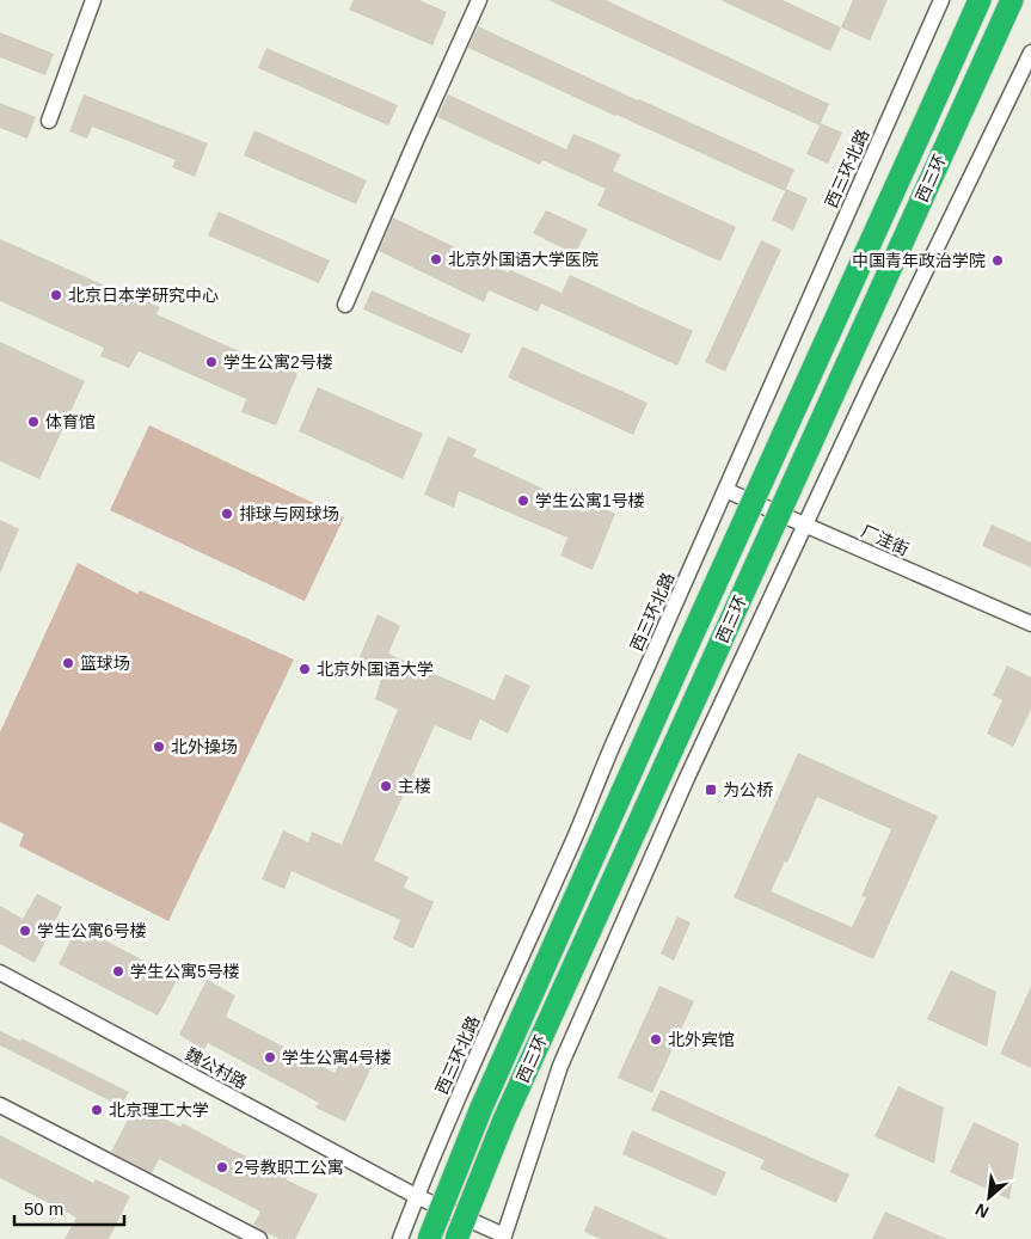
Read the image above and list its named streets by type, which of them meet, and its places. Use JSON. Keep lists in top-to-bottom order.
{
  "streets": {
    "highway": ["西三环"],
    "street": ["西三环北路", "厂洼街", "魏公村路"]
  },
  "crossings": [
    ["西三环北路", "厂洼街"],
    ["西三环北路", "魏公村路"]
  ],
  "places": {
    "other": [
      "北京外国语大学医院",
      "中国青年政治学院",
      "北京日本学研究中心",
      "学生公寓2号楼",
      "体育馆",
      "学生公寓1号楼",
      "排球与网球场",
      "篮球场",
      "北京外国语大学",
      "北外操场",
      "主楼",
      "学生公寓6号楼",
      "学生公寓5号楼",
      "北外宾馆",
      "学生公寓4号楼",
      "北京理工大学",
      "2号教职工公寓"
    ],
    "transit": ["为公桥"]
  },
  "scale_bar": "50 m",
  "north": "bottom left"
}
